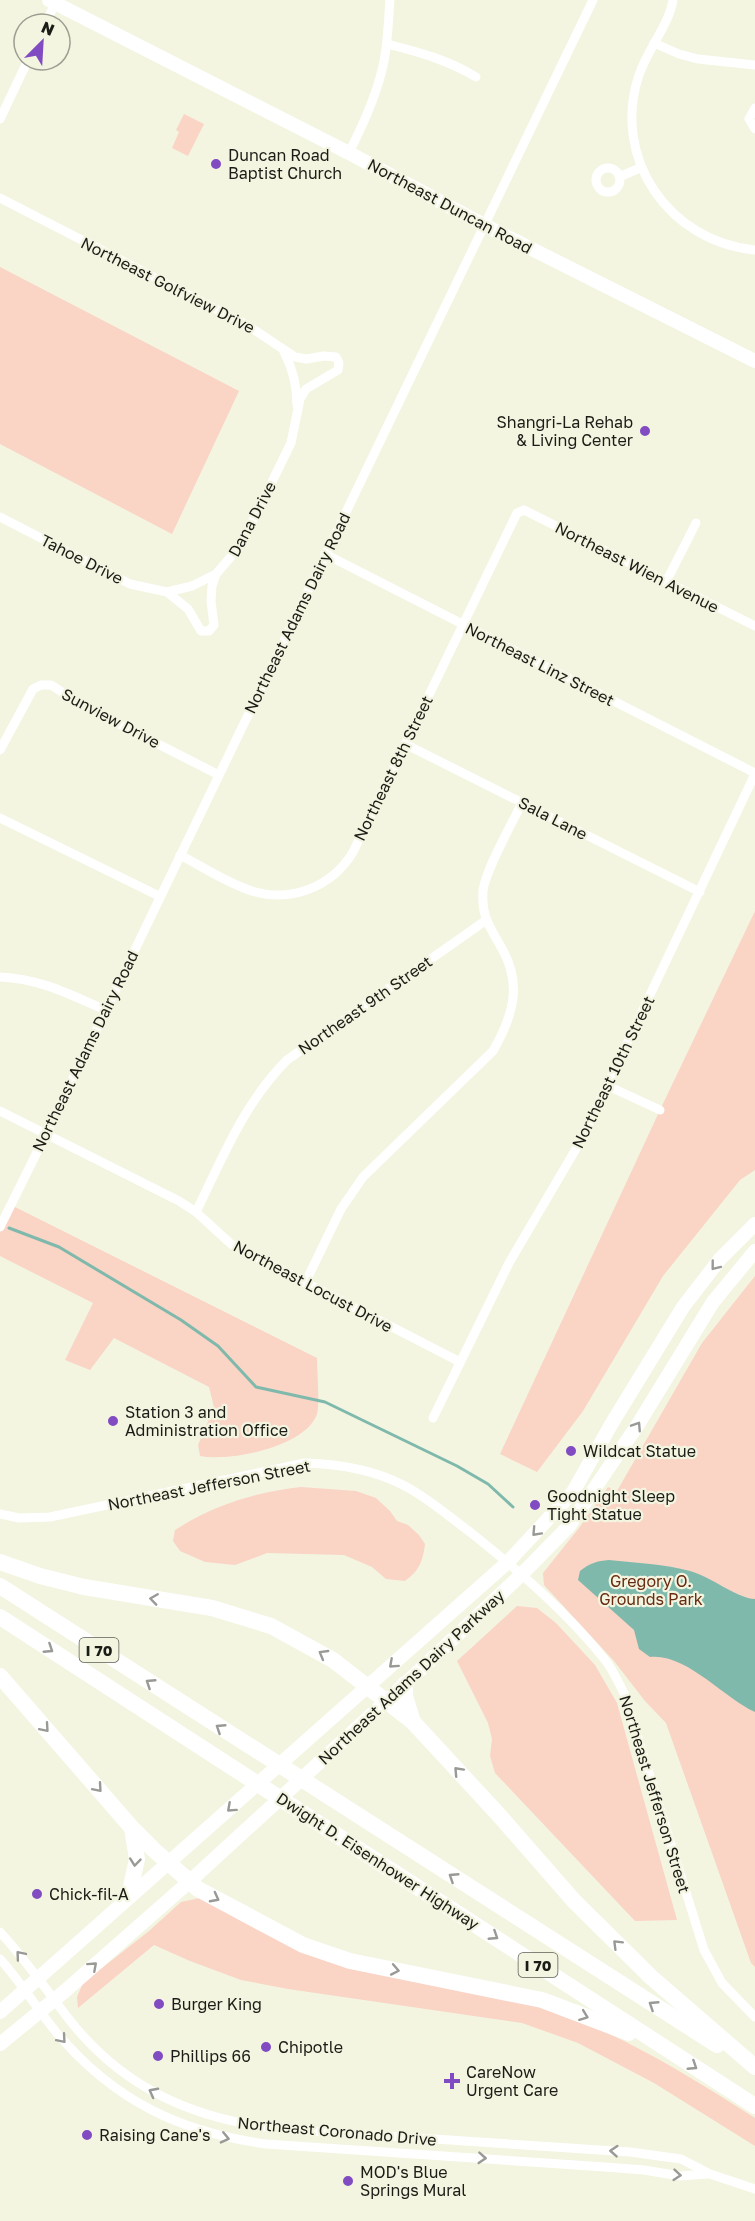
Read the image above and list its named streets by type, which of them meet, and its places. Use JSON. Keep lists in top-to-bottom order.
{
  "streets": {
    "highway": ["I 70", "Dwight D. Eisenhower Highway"],
    "main road": ["Northeast Duncan Road", "Northeast Adams Dairy Parkway"],
    "street": [
      "Northeast Golfview Drive",
      "Dana Drive",
      "Tahoe Drive",
      "Northeast Wien Avenue",
      "Northeast Adams Dairy Road",
      "Northeast Linz Street",
      "Sunview Drive",
      "Northeast 8th Street",
      "Sala Lane",
      "Northeast 9th Street",
      "Northeast 10th Street",
      "Northeast Locust Drive",
      "Northeast Jefferson Street",
      "Northeast Coronado Drive"
    ]
  },
  "crossings": [
    ["Northeast Duncan Road", "Northeast Adams Dairy Road"],
    ["Northeast Golfview Drive", "Dana Drive"],
    ["Dana Drive", "Tahoe Drive"],
    ["Northeast Wien Avenue", "Northeast 8th Street"],
    ["Northeast Adams Dairy Road", "Northeast Linz Street"],
    ["Northeast Adams Dairy Road", "Sunview Drive"],
    ["Northeast Adams Dairy Road", "Northeast 8th Street"],
    ["Northeast Adams Dairy Road", "Northeast Locust Drive"],
    ["Northeast Linz Street", "Northeast 8th Street"],
    ["Northeast Linz Street", "Northeast 10th Street"],
    ["Northeast 8th Street", "Sala Lane"],
    ["Sala Lane", "Northeast 10th Street"],
    ["Northeast 9th Street", "Northeast Locust Drive"],
    ["Northeast 10th Street", "Northeast Locust Drive"],
    ["Northeast Jefferson Street", "Northeast Adams Dairy Parkway"],
    ["Northeast Adams Dairy Parkway", "Northeast Coronado Drive"]
  ],
  "parks": ["Gregory O. Grounds Park"],
  "places": {
    "other": [
      "Duncan Road Baptist Church",
      "Shangri-La Rehab & Living Center",
      "Station 3 and Administration Office",
      "Wildcat Statue",
      "Goodnight Sleep Tight Statue",
      "Chick-fil-A",
      "Burger King",
      "Chipotle",
      "Phillips 66",
      "Raising Cane's",
      "MOD's Blue Springs Mural"
    ],
    "health": ["CareNow Urgent Care"]
  },
  "north": "top right"
}
